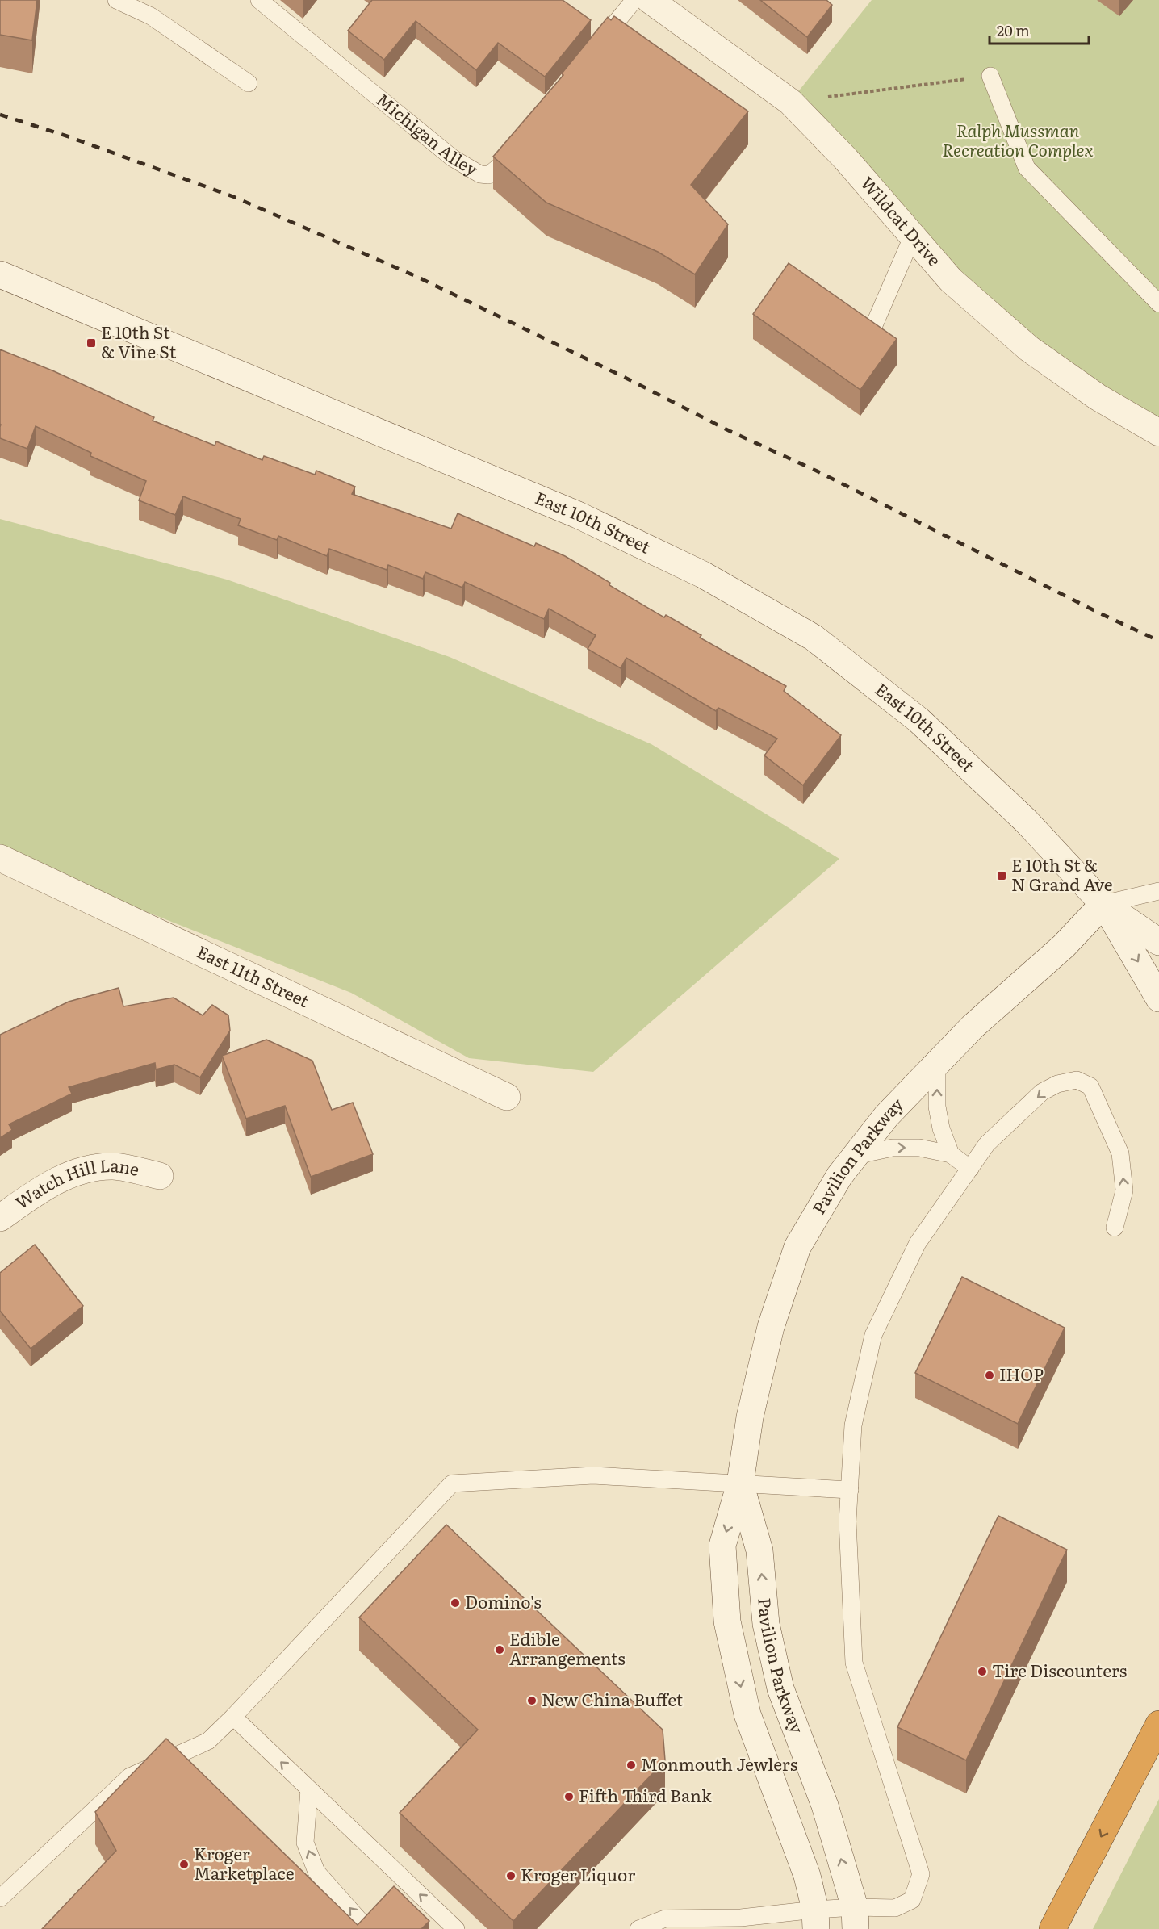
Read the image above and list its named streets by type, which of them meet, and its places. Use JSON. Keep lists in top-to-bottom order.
{
  "streets": {
    "main road": [
      "Wildcat Drive",
      "East 10th Street",
      "East 11th Street",
      "Pavilion Parkway",
      "Watch Hill Lane"
    ],
    "lane": ["Michigan Alley"]
  },
  "crossings": [
    ["East 10th Street", "Pavilion Parkway"]
  ],
  "parks": ["Ralph Mussman Recreation Complex"],
  "places": {
    "transit": ["E 10th St & Vine St", "E 10th St & N Grand Ave"],
    "other": [
      "IHOP",
      "Domino's",
      "Edible Arrangements",
      "Tire Discounters",
      "New China Buffet",
      "Monmouth Jewlers",
      "Fifth Third Bank",
      "Kroger Marketplace",
      "Kroger Liquor"
    ]
  },
  "scale_bar": "20 m"
}
